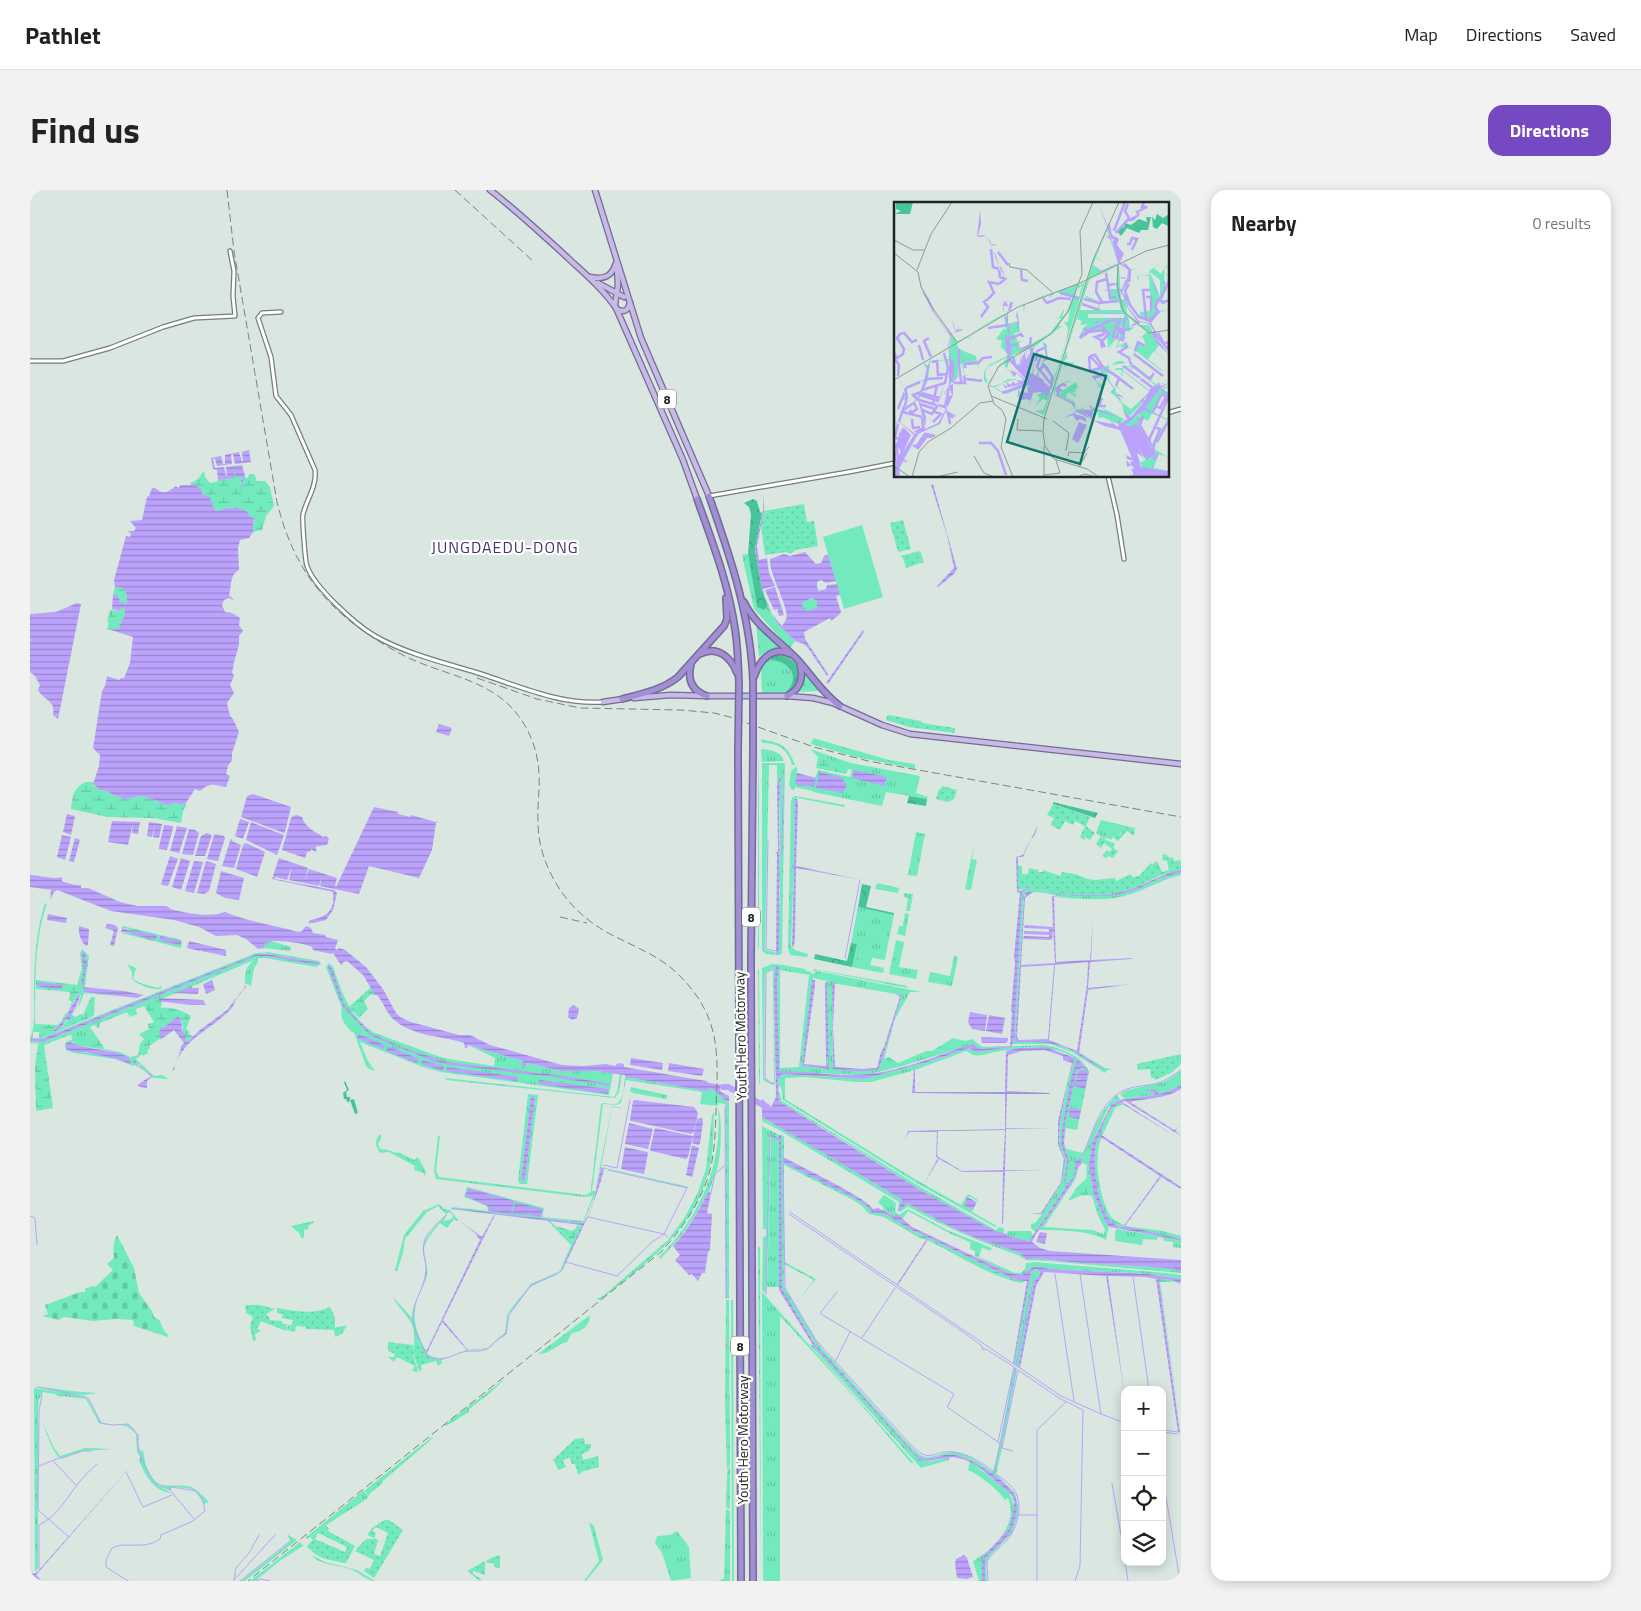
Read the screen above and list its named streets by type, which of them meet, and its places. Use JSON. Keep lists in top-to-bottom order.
{
  "streets": {
    "highway": ["8", "Youth Hero Motorway"]
  },
  "crossings": [
    ["8", "Youth Hero Motorway"]
  ],
  "districts": ["JUNGDAEDU-DONG"],
  "page": {
    "header": "Pathlet",
    "nav": ["Map", "Directions", "Saved"],
    "title": "Find us",
    "buttons": "Directions",
    "heading": ["Nearby", "0 results"],
    "map_buttons": ["+", "−"]
  }
}
